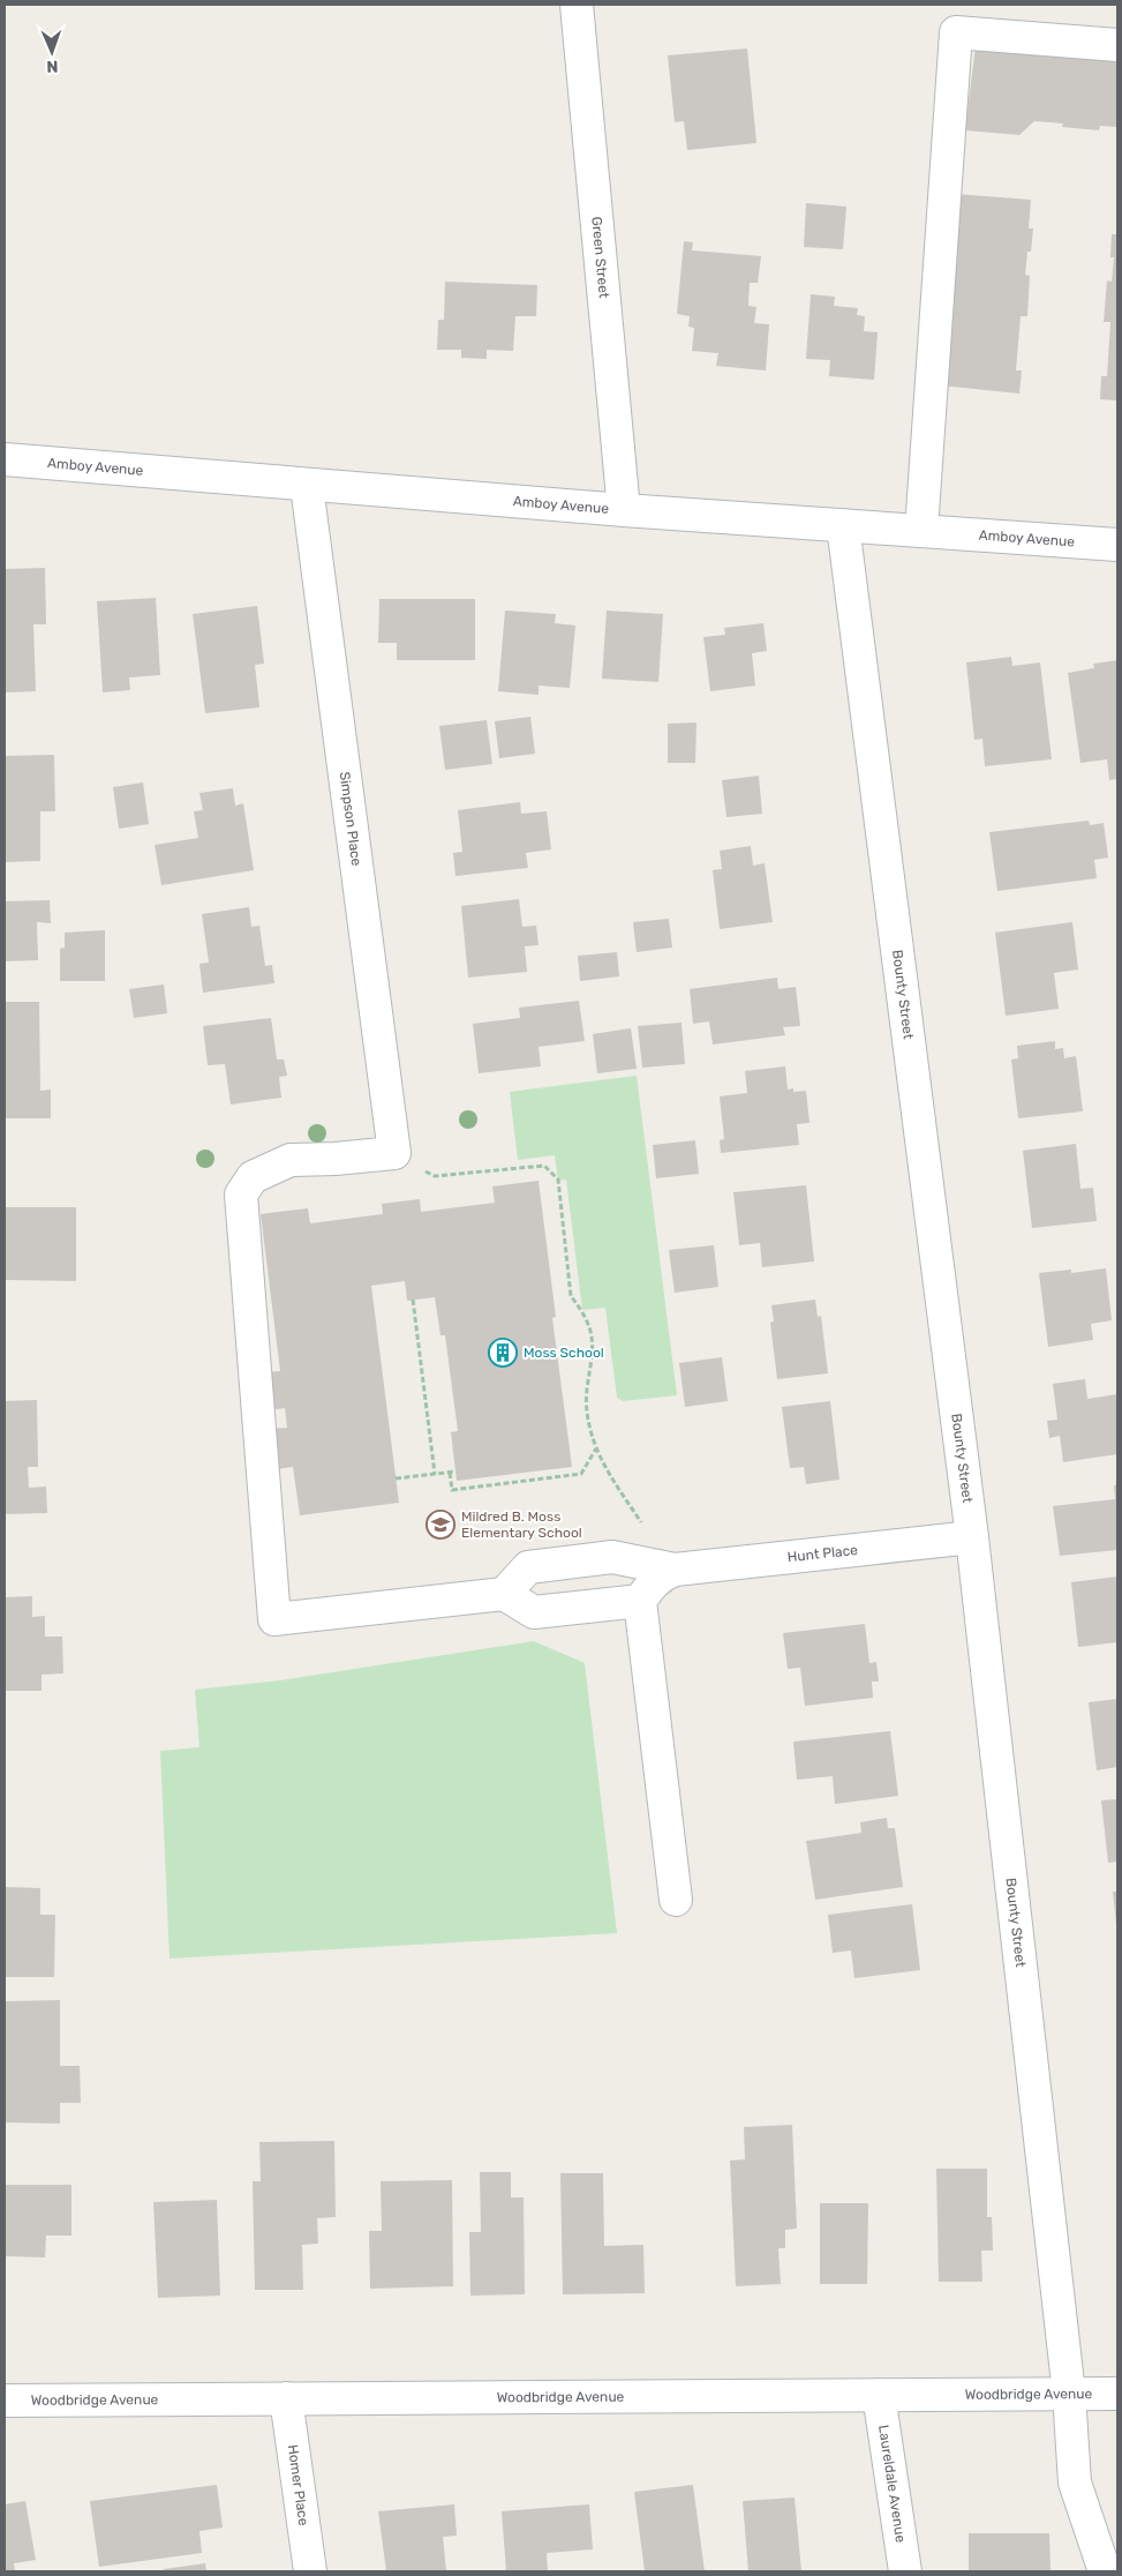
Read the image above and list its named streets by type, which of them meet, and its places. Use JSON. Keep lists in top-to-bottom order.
{
  "streets": {
    "street": [
      "Green Street",
      "Amboy Avenue",
      "Simpson Place",
      "Bounty Street",
      "Hunt Place",
      "Woodbridge Avenue",
      "Laureldale Avenue",
      "Homer Place"
    ]
  },
  "crossings": [
    ["Green Street", "Amboy Avenue"],
    ["Amboy Avenue", "Simpson Place"],
    ["Amboy Avenue", "Bounty Street"],
    ["Bounty Street", "Hunt Place"],
    ["Bounty Street", "Woodbridge Avenue"],
    ["Woodbridge Avenue", "Laureldale Avenue"],
    ["Woodbridge Avenue", "Homer Place"]
  ],
  "places": {
    "building": ["Moss School"],
    "school or university": ["Mildred B. Moss Elementary School"]
  },
  "north": "bottom"
}
